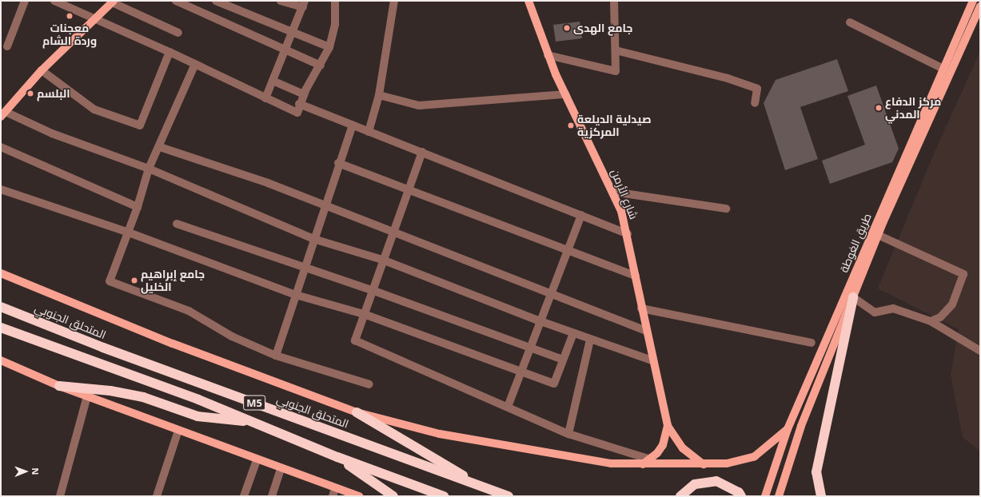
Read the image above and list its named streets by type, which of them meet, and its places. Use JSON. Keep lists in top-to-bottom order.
{
  "streets": {
    "highway": ["المتحلق الجنوبي", "M5"],
    "main road": ["شارع الأرمن", "طريق الغوطة"]
  },
  "places": [
    "معجنات وردة الشام",
    "جامع الهدى",
    "البلسم",
    "مركز الدفاع المدني",
    "صيدلية الديلعة المركزية",
    "جامع إبراهيم الخليل"
  ],
  "north": "right"
}
